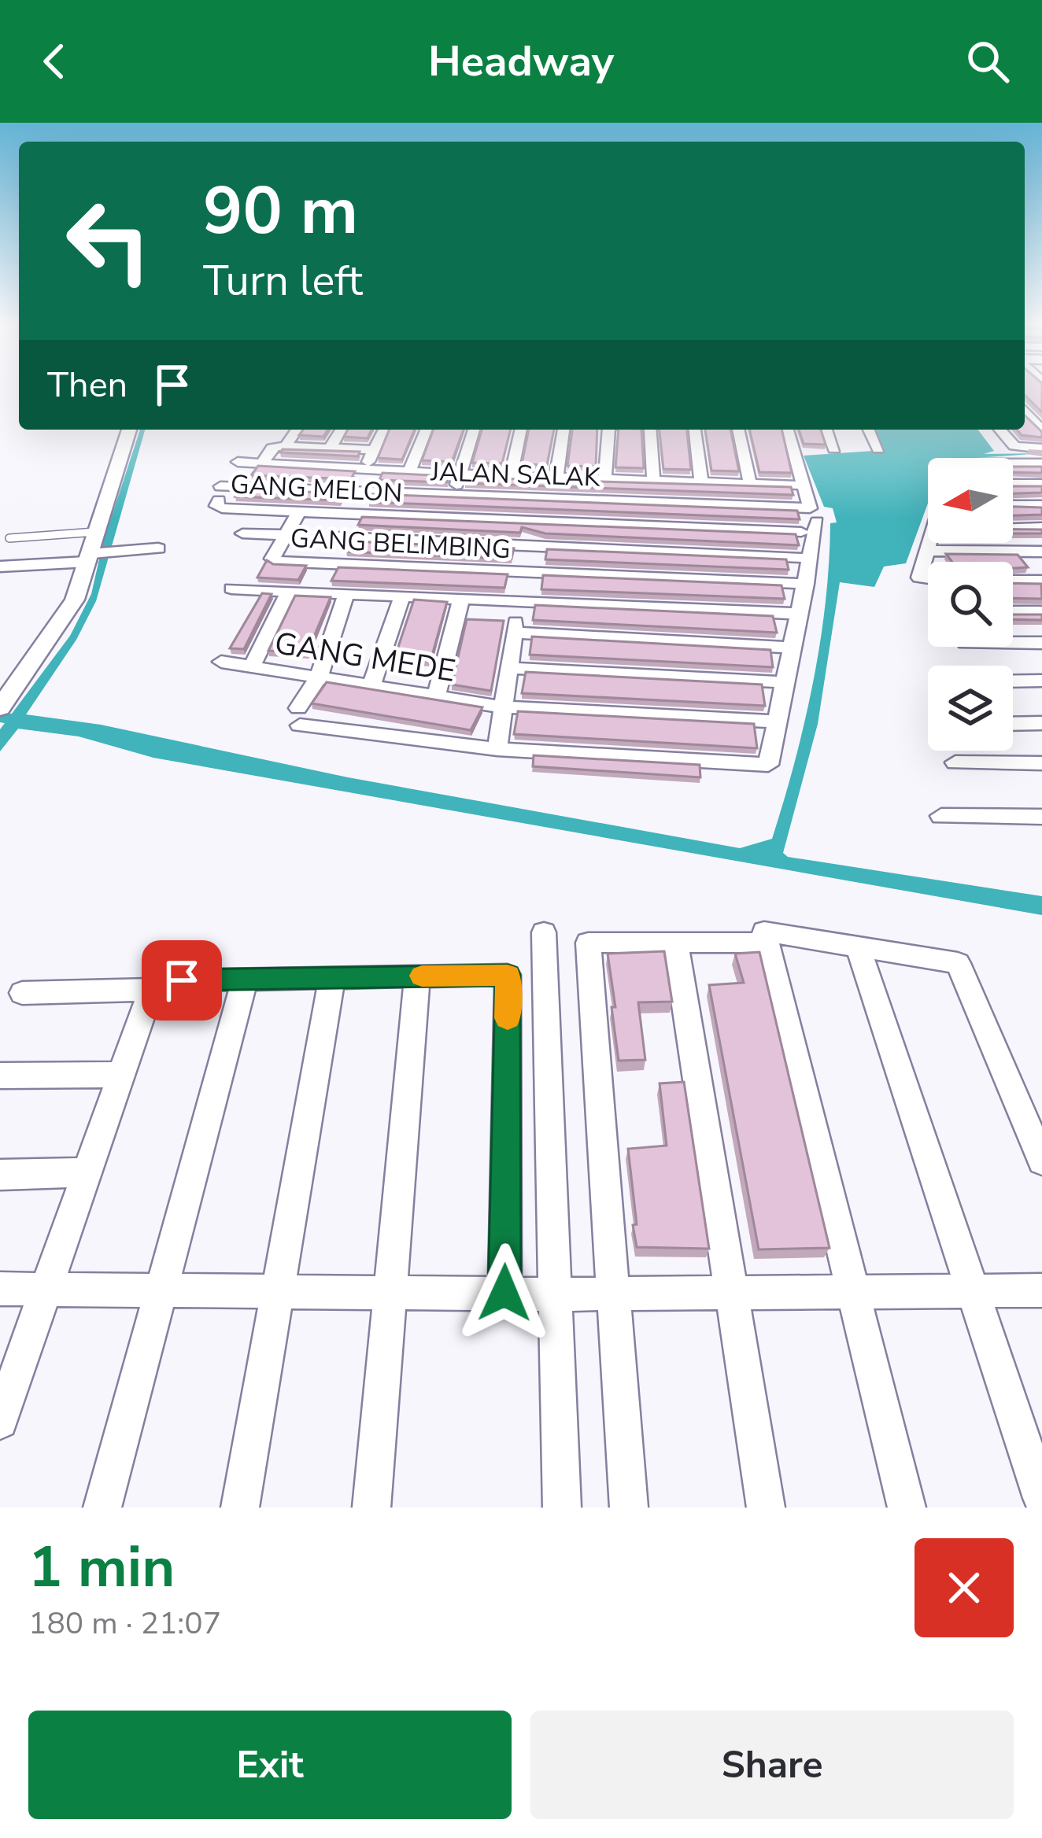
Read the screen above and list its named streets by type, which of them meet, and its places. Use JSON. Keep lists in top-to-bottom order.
{
  "streets": {
    "street": [
      "JALAN SALAK",
      "GANG MELON",
      "GANG BELIMBING",
      "GANG MEDE"
    ]
  },
  "crossings": [
    ["JALAN SALAK", "GANG MELON"],
    ["GANG MELON", "GANG BELIMBING"]
  ],
  "north": "left",
  "page": {
    "header": "Headway",
    "turn": ["90 m", "Turn left"],
    "then": "Then",
    "heading": ["1 min", "180 m · 21:07"],
    "buttons": ["Exit", "Share"]
  }
}
